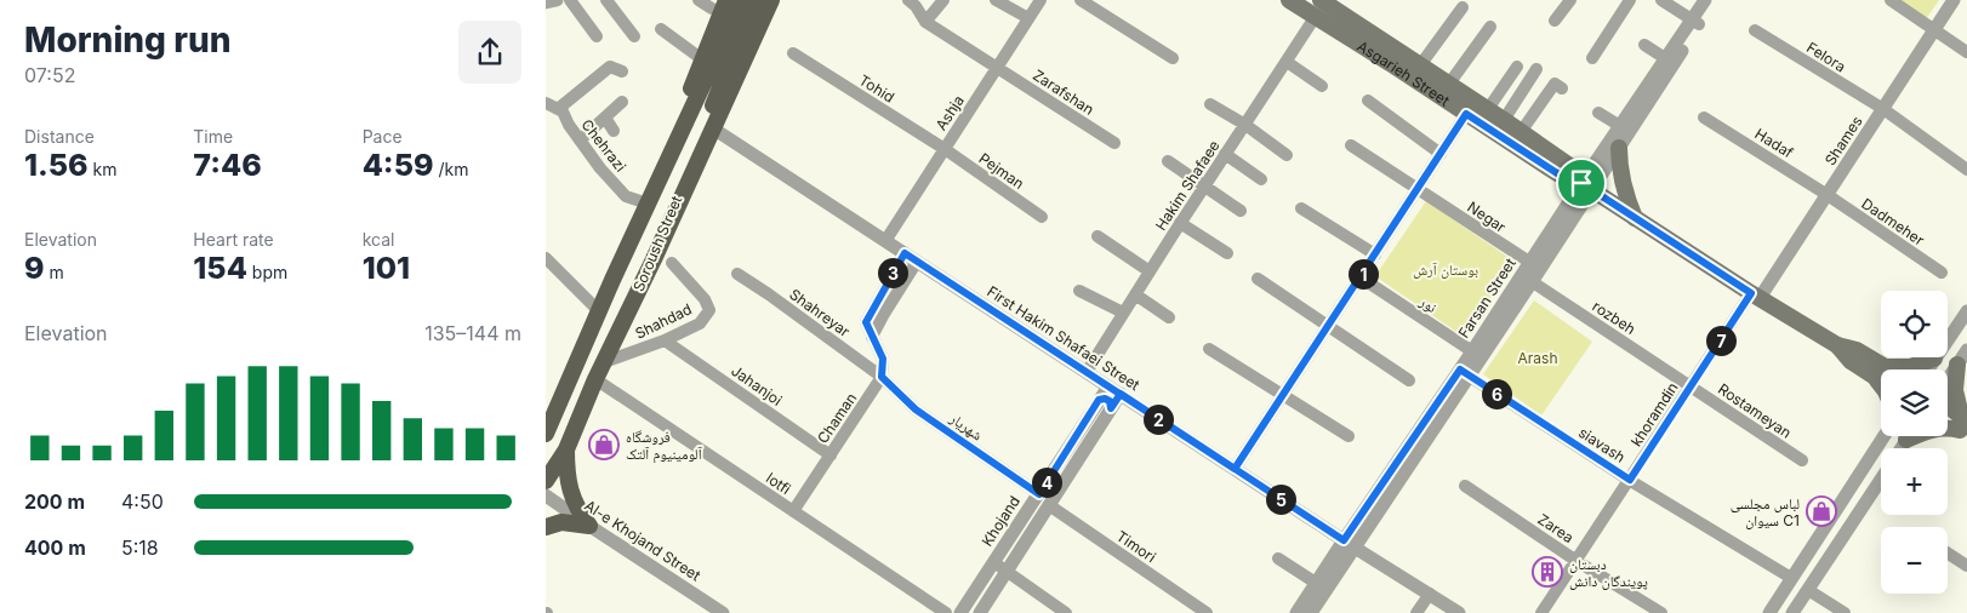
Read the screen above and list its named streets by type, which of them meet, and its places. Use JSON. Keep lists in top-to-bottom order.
{
  "streets": {
    "main road": ["Asgarieh Street", "Soroush Street"],
    "street": [
      "Felora",
      "Tohid",
      "Zarafshan",
      "Ashja",
      "Shames",
      "Hadaf",
      "Chehrazi",
      "Pejman",
      "Hakim Shafaee",
      "Negar",
      "Dadmeher",
      "Farsan Street",
      "نور",
      "Shahreyar",
      "rozbeh",
      "Shahdad",
      "First Hakim Shafaei Street",
      "Jahanjoi",
      "Rostameyan",
      "khoramdin",
      "Chaman",
      "شهریار",
      "siavash",
      "lotfi",
      "Khojand",
      "Zarea",
      "Al-e Khojand Street",
      "Timori"
    ]
  },
  "crossings": [
    ["Felora", "Shames"],
    ["Asgarieh Street", "Shames"],
    ["Asgarieh Street", "Hakim Shafaee"],
    ["Asgarieh Street", "Farsan Street"],
    ["Asgarieh Street", "khoramdin"],
    ["Tohid", "Ashja"],
    ["Tohid", "Pejman"],
    ["Zarafshan", "Ashja"],
    ["Ashja", "Pejman"],
    ["Ashja", "First Hakim Shafaei Street"],
    ["Shames", "Hadaf"],
    ["Shames", "Dadmeher"],
    ["Shames", "khoramdin"],
    ["Hadaf", "Dadmeher"],
    ["Hakim Shafaee", "First Hakim Shafaei Street"],
    ["Negar", "Farsan Street"],
    ["Soroush Street", "Shahdad"],
    ["Soroush Street", "lotfi"],
    ["Farsan Street", "نور"],
    ["Farsan Street", "rozbeh"],
    ["Farsan Street", "First Hakim Shafaei Street"],
    ["Farsan Street", "siavash"],
    ["Shahreyar", "Chaman"],
    ["Shahreyar", "شهریار"],
    ["rozbeh", "Rostameyan"],
    ["rozbeh", "khoramdin"],
    ["Shahdad", "Jahanjoi"],
    ["First Hakim Shafaei Street", "Khojand"],
    ["Jahanjoi", "Chaman"],
    ["Rostameyan", "khoramdin"],
    ["khoramdin", "siavash"],
    ["khoramdin", "Zarea"],
    ["Chaman", "شهریار"],
    ["Chaman", "lotfi"],
    ["شهریار", "Khojand"]
  ],
  "parks": ["بوستان آرش", "Arash"],
  "places": {
    "shop": ["فروشگاه آلومینیوم آلتک", "لباس مجلسی سیوان C1"],
    "building": ["دبستان پویندگان دانش"]
  },
  "page": {
    "heading": ["Morning run", "07:52"],
    "stats": [
      ["Distance", "1.56 km"],
      ["Time", "7:46"],
      ["Pace", "4:59 /km"],
      ["Elevation", "9 m"],
      ["Heart rate", "154 bpm"],
      ["kcal", "101"]
    ],
    "pins": [
      "3",
      "1",
      "7",
      "6",
      "2",
      "4",
      "5"
    ],
    "map_buttons": ["+", "−"],
    "chart": ["Elevation", "135–144 m"],
    "list": [
      {
        "name": "200 m",
        "note": "4:50"
      },
      {
        "name": "400 m",
        "note": "5:18"
      }
    ]
  }
}
